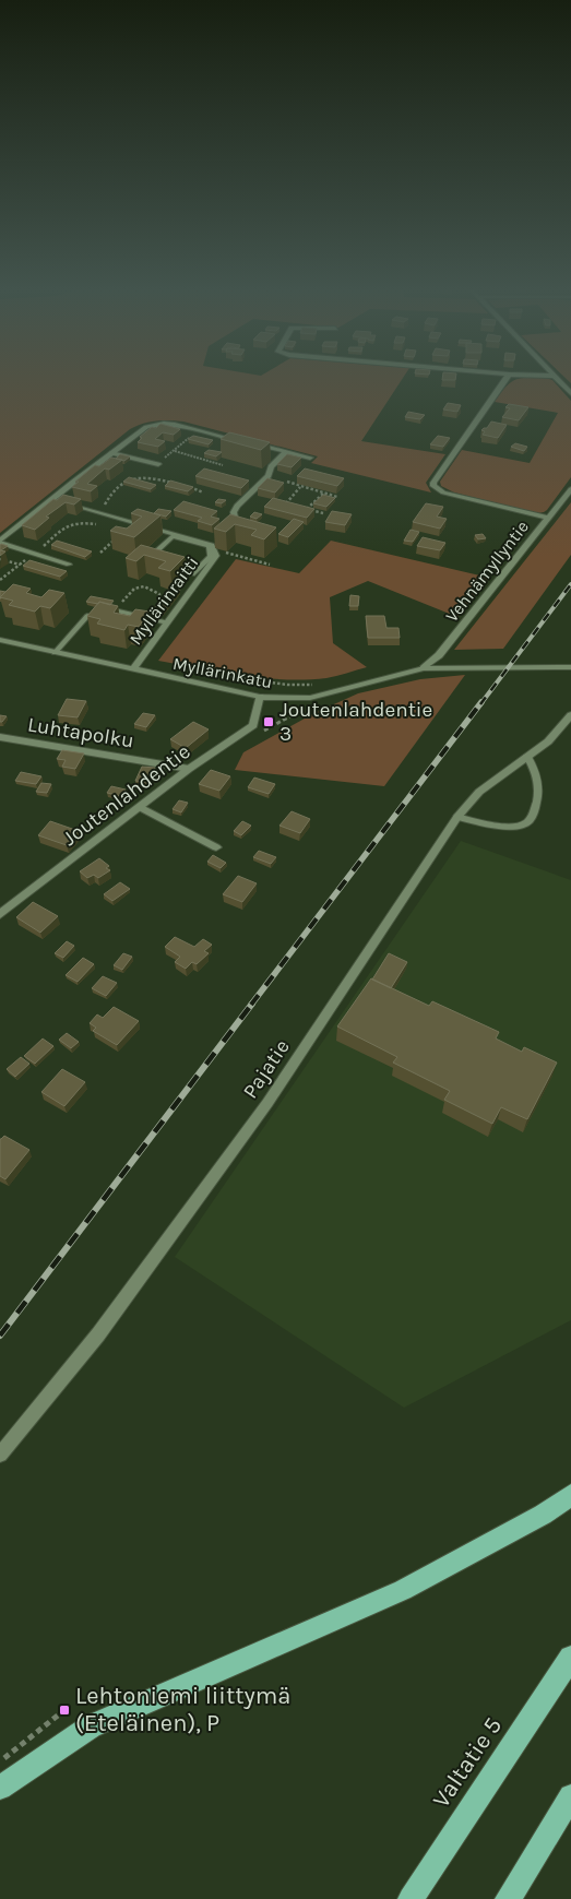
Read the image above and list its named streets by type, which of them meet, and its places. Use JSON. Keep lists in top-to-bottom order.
{
  "streets": {
    "highway": ["Valtatie 5"],
    "street": [
      "Vehnämyllyntie",
      "Myllärinraitti",
      "Myllärinkatu",
      "Luhtapolku",
      "Joutenlahdentie",
      "Pajatie"
    ]
  },
  "crossings": [
    ["Vehnämyllyntie", "Myllärinkatu"],
    ["Myllärinraitti", "Myllärinkatu"],
    ["Myllärinkatu", "Joutenlahdentie"],
    ["Luhtapolku", "Joutenlahdentie"]
  ],
  "places": {
    "transit": ["Joutenlahdentie 3", "Lehtoniemi liittymä (Eteläinen), P"]
  }
}
